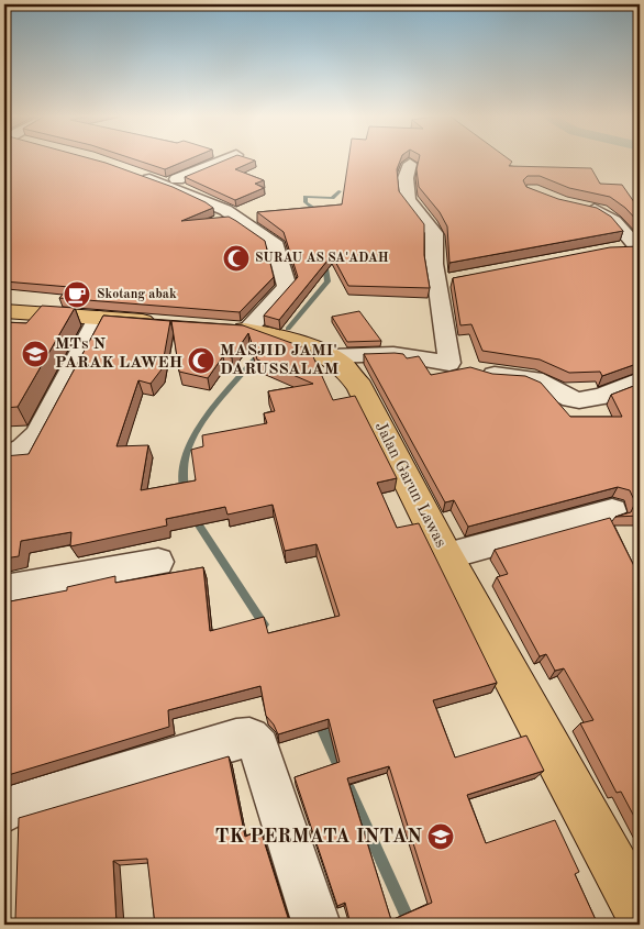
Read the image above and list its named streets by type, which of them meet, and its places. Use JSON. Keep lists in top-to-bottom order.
{
  "streets": {
    "main road": ["Jalan Garun Lawas"]
  },
  "places": {
    "mosque": ["SURAU AS SA'ADAH", "MASJID JAMI' DARUSSALAM"],
    "cafe": ["Skotang abak"],
    "school or university": ["MTs N PARAK LAWEH", "TK PERMATA INTAN"]
  }
}
